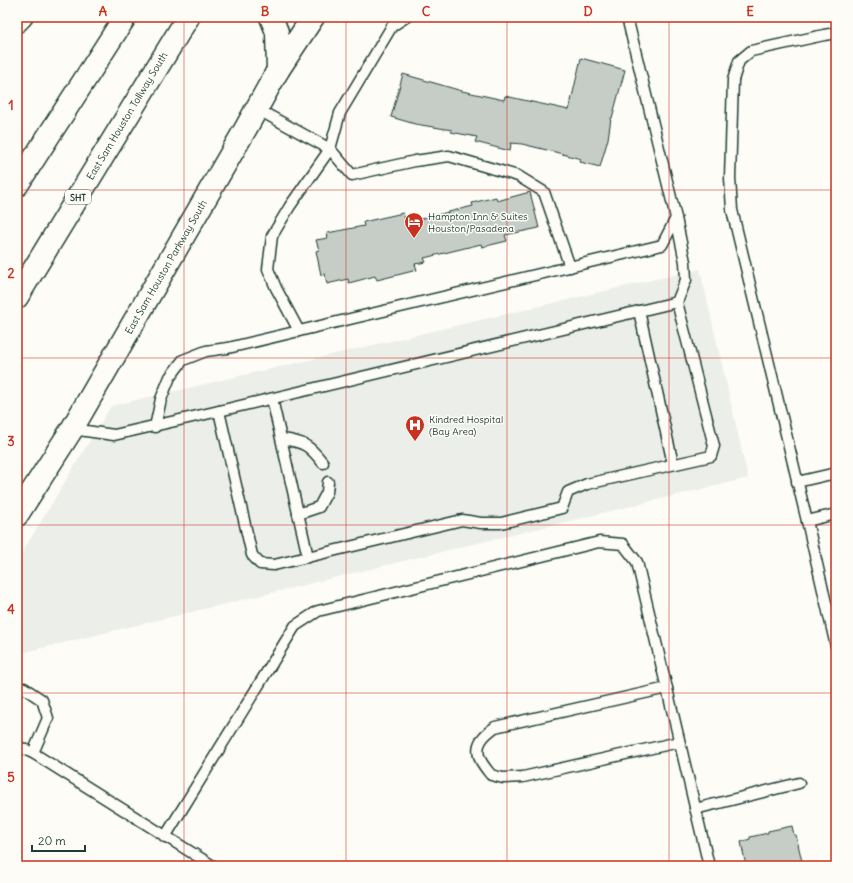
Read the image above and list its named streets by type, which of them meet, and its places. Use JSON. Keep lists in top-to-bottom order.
{
  "streets": {
    "main road": ["East Sam Houston Tollway South", "SHT", "East Sam Houston Parkway South"]
  },
  "places": {
    "hotel": ["Hampton Inn & Suites Houston/Pasadena"],
    "hospital": ["Kindred Hospital (Bay Area)"]
  },
  "scale_bar": "20 m",
  "grid": {
    "columns": [
      "A",
      "B",
      "C",
      "D",
      "E"
    ],
    "rows": [
      "1",
      "2",
      "3",
      "4",
      "5"
    ]
  }
}
